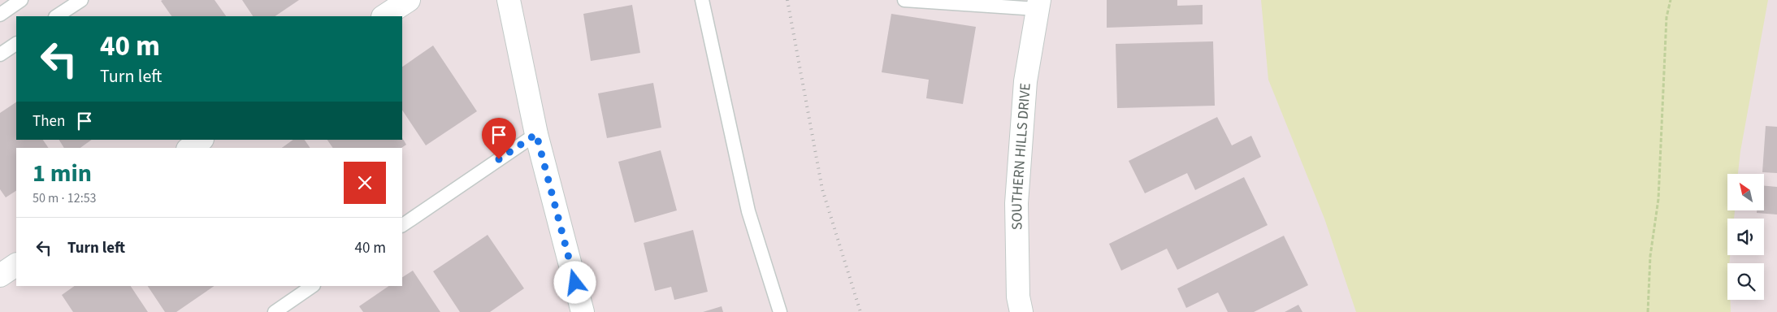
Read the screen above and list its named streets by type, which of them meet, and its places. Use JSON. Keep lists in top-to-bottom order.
{
  "streets": {
    "street": ["SOUTHERN HILLS DRIVE"]
  },
  "north": "top left",
  "page": {
    "turn": ["40 m", "Turn left"],
    "then": "Then",
    "heading": ["1 min", "50 m · 12:53"],
    "list": [
      {
        "name": "Turn left",
        "value": "40 m"
      }
    ]
  }
}
